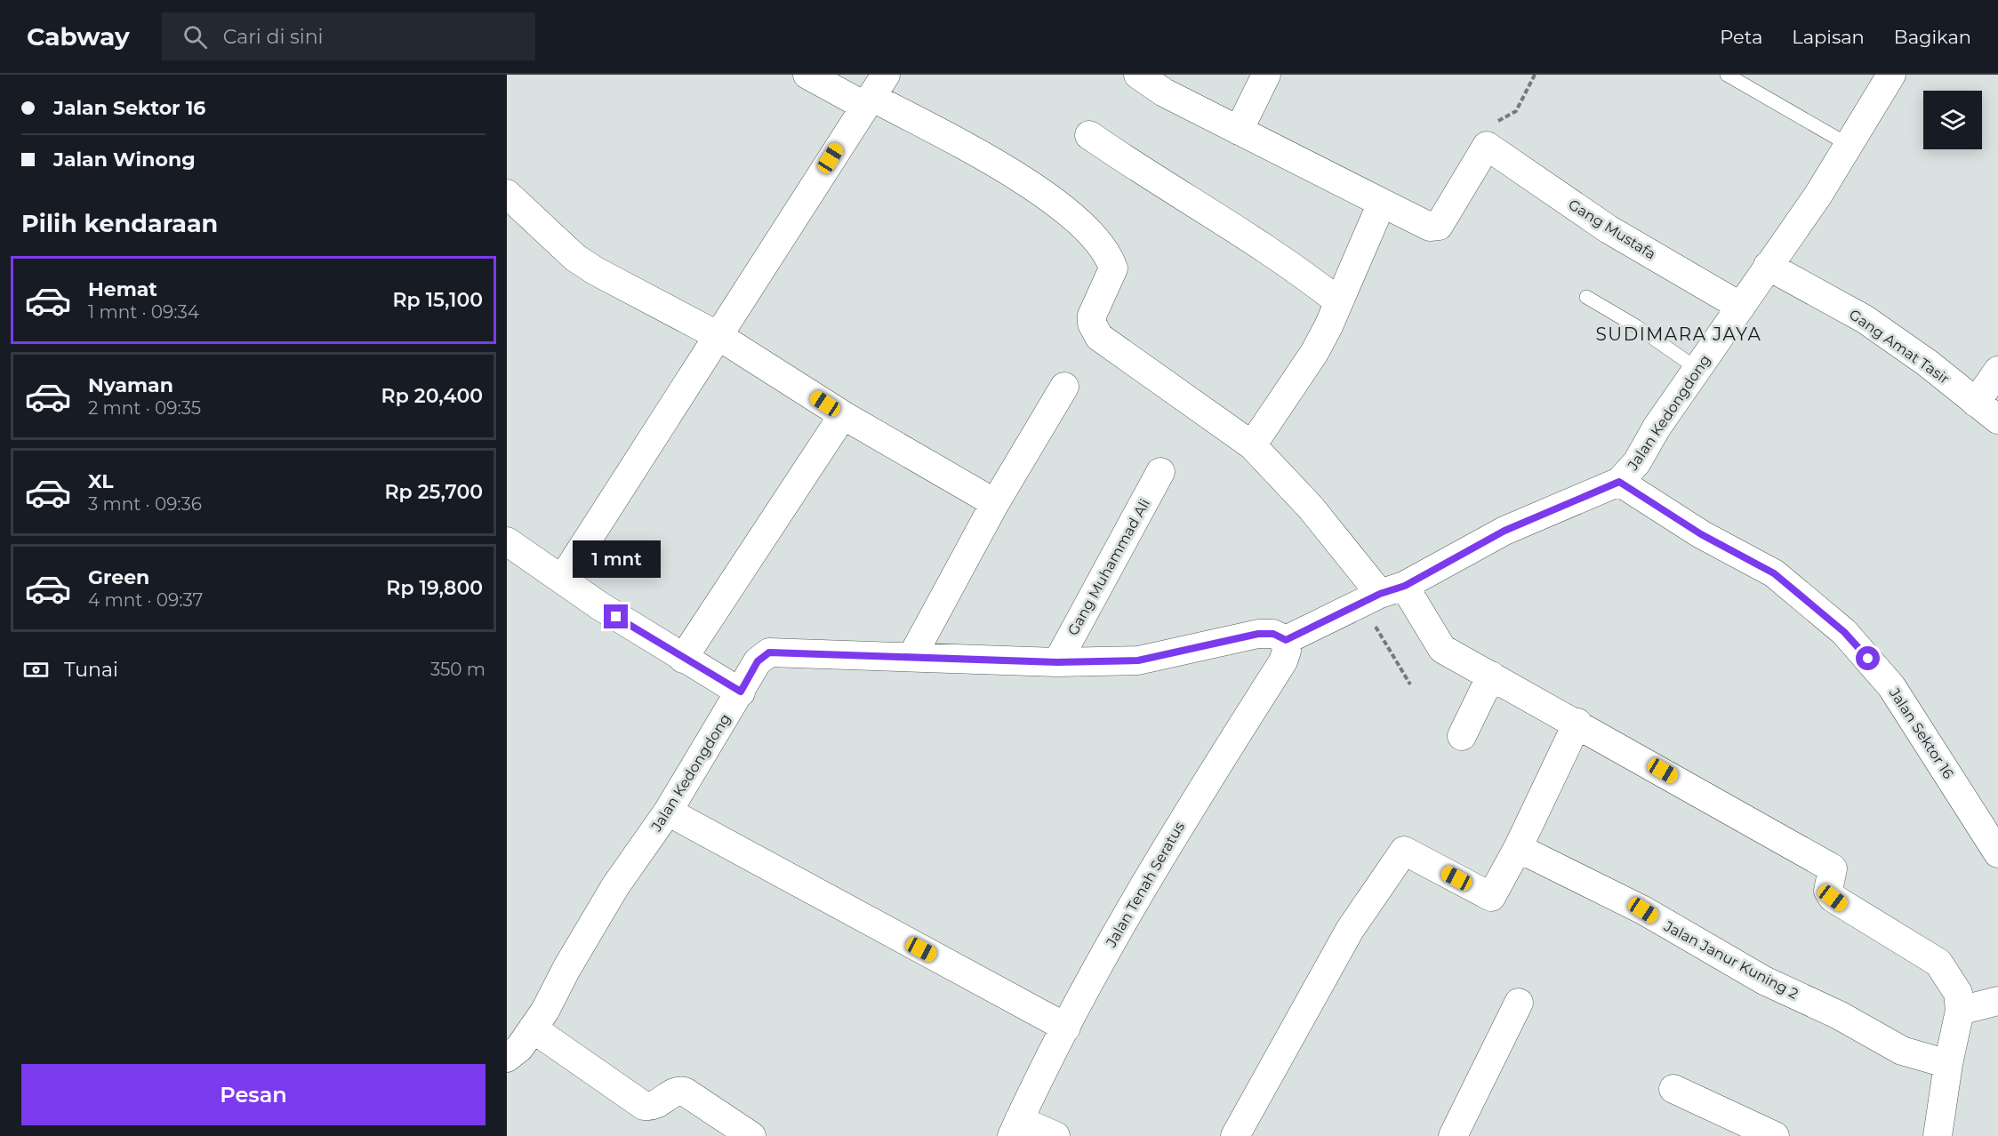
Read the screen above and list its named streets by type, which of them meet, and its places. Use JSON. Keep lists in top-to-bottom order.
{
  "streets": {
    "street": [
      "Gang Mustafa",
      "Gang Amat Tasir",
      "Jalan Kedongdong",
      "Gang Muhammad Ali",
      "Jalan Sektor 16",
      "Jalan Tenah Seratus",
      "Jalan Janur Kuning 2"
    ]
  },
  "crossings": [
    ["Gang Mustafa", "Jalan Kedongdong"],
    ["Gang Amat Tasir", "Jalan Kedongdong"],
    ["Jalan Kedongdong", "Gang Muhammad Ali"],
    ["Jalan Kedongdong", "Jalan Sektor 16"],
    ["Jalan Kedongdong", "Jalan Tenah Seratus"]
  ],
  "districts": ["SUDIMARA JAYA"],
  "page": {
    "header": "Cabway",
    "search": "Cari di sini",
    "nav": ["Peta", "Lapisan", "Bagikan"],
    "banner": ["Jalan Sektor 16", "Jalan Winong"],
    "heading": "Pilih kendaraan",
    "list": [
      {
        "name": "Hemat",
        "note": "1 mnt · 09:34",
        "value": "Rp 15,100"
      },
      {
        "name": "Nyaman",
        "note": "2 mnt · 09:35",
        "value": "Rp 20,400"
      },
      {
        "name": "XL",
        "note": "3 mnt · 09:36",
        "value": "Rp 25,700"
      },
      {
        "name": "Green",
        "note": "4 mnt · 09:37",
        "value": "Rp 19,800"
      }
    ],
    "bubble": "1 mnt",
    "pay": ["Tunai", "350 m"],
    "buttons": "Pesan"
  }
}
